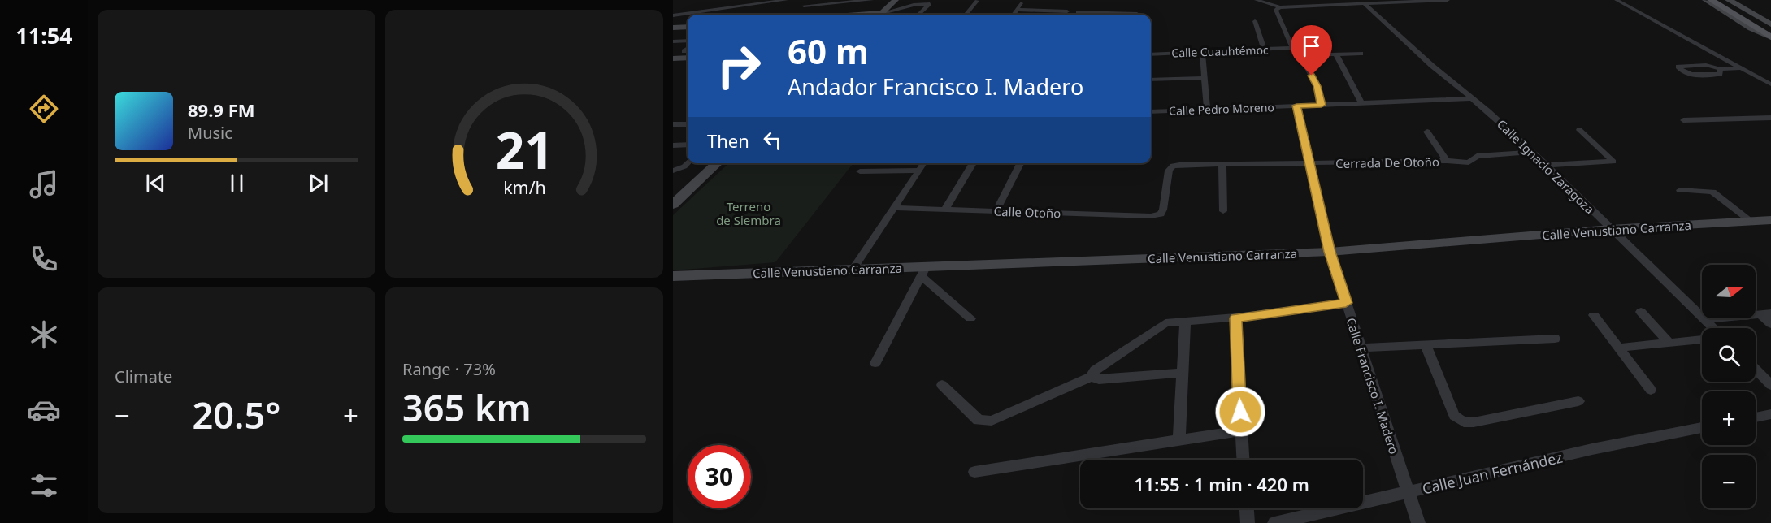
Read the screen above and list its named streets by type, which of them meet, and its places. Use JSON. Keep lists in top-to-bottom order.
{
  "streets": {
    "street": [
      "Calle Cuauhtémoc",
      "Calle Pedro Moreno",
      "Cerrada De Otoño",
      "Calle Ignacio Zaragoza",
      "Calle Otoño",
      "Calle Venustiano Carranza",
      "Calle Francisco I. Madero",
      "Calle Juan Fernández"
    ]
  },
  "crossings": [
    ["Calle Pedro Moreno", "Calle Ignacio Zaragoza"],
    ["Calle Pedro Moreno", "Calle Francisco I. Madero"],
    ["Cerrada De Otoño", "Calle Ignacio Zaragoza"],
    ["Cerrada De Otoño", "Calle Otoño"],
    ["Cerrada De Otoño", "Calle Francisco I. Madero"],
    ["Calle Ignacio Zaragoza", "Calle Venustiano Carranza"],
    ["Calle Venustiano Carranza", "Calle Francisco I. Madero"],
    ["Calle Francisco I. Madero", "Calle Juan Fernández"]
  ],
  "parks": ["Terreno de Siembra"],
  "north": "right",
  "page": {
    "tabs": "11:54",
    "turn": ["60 m", "Andador Francisco I. Madero"],
    "song": ["89.9 FM", "Music"],
    "then": "Then",
    "map_buttons": ["+", "−"],
    "tile": [
      "Climate",
      ["Range · 73%", "365 km"]
    ],
    "heat": ["−", "20.5°", "+"],
    "limit": "30",
    "trip": "11:55 · 1 min · 420 m",
    "gauge": ["21", "km/h"]
  }
}
